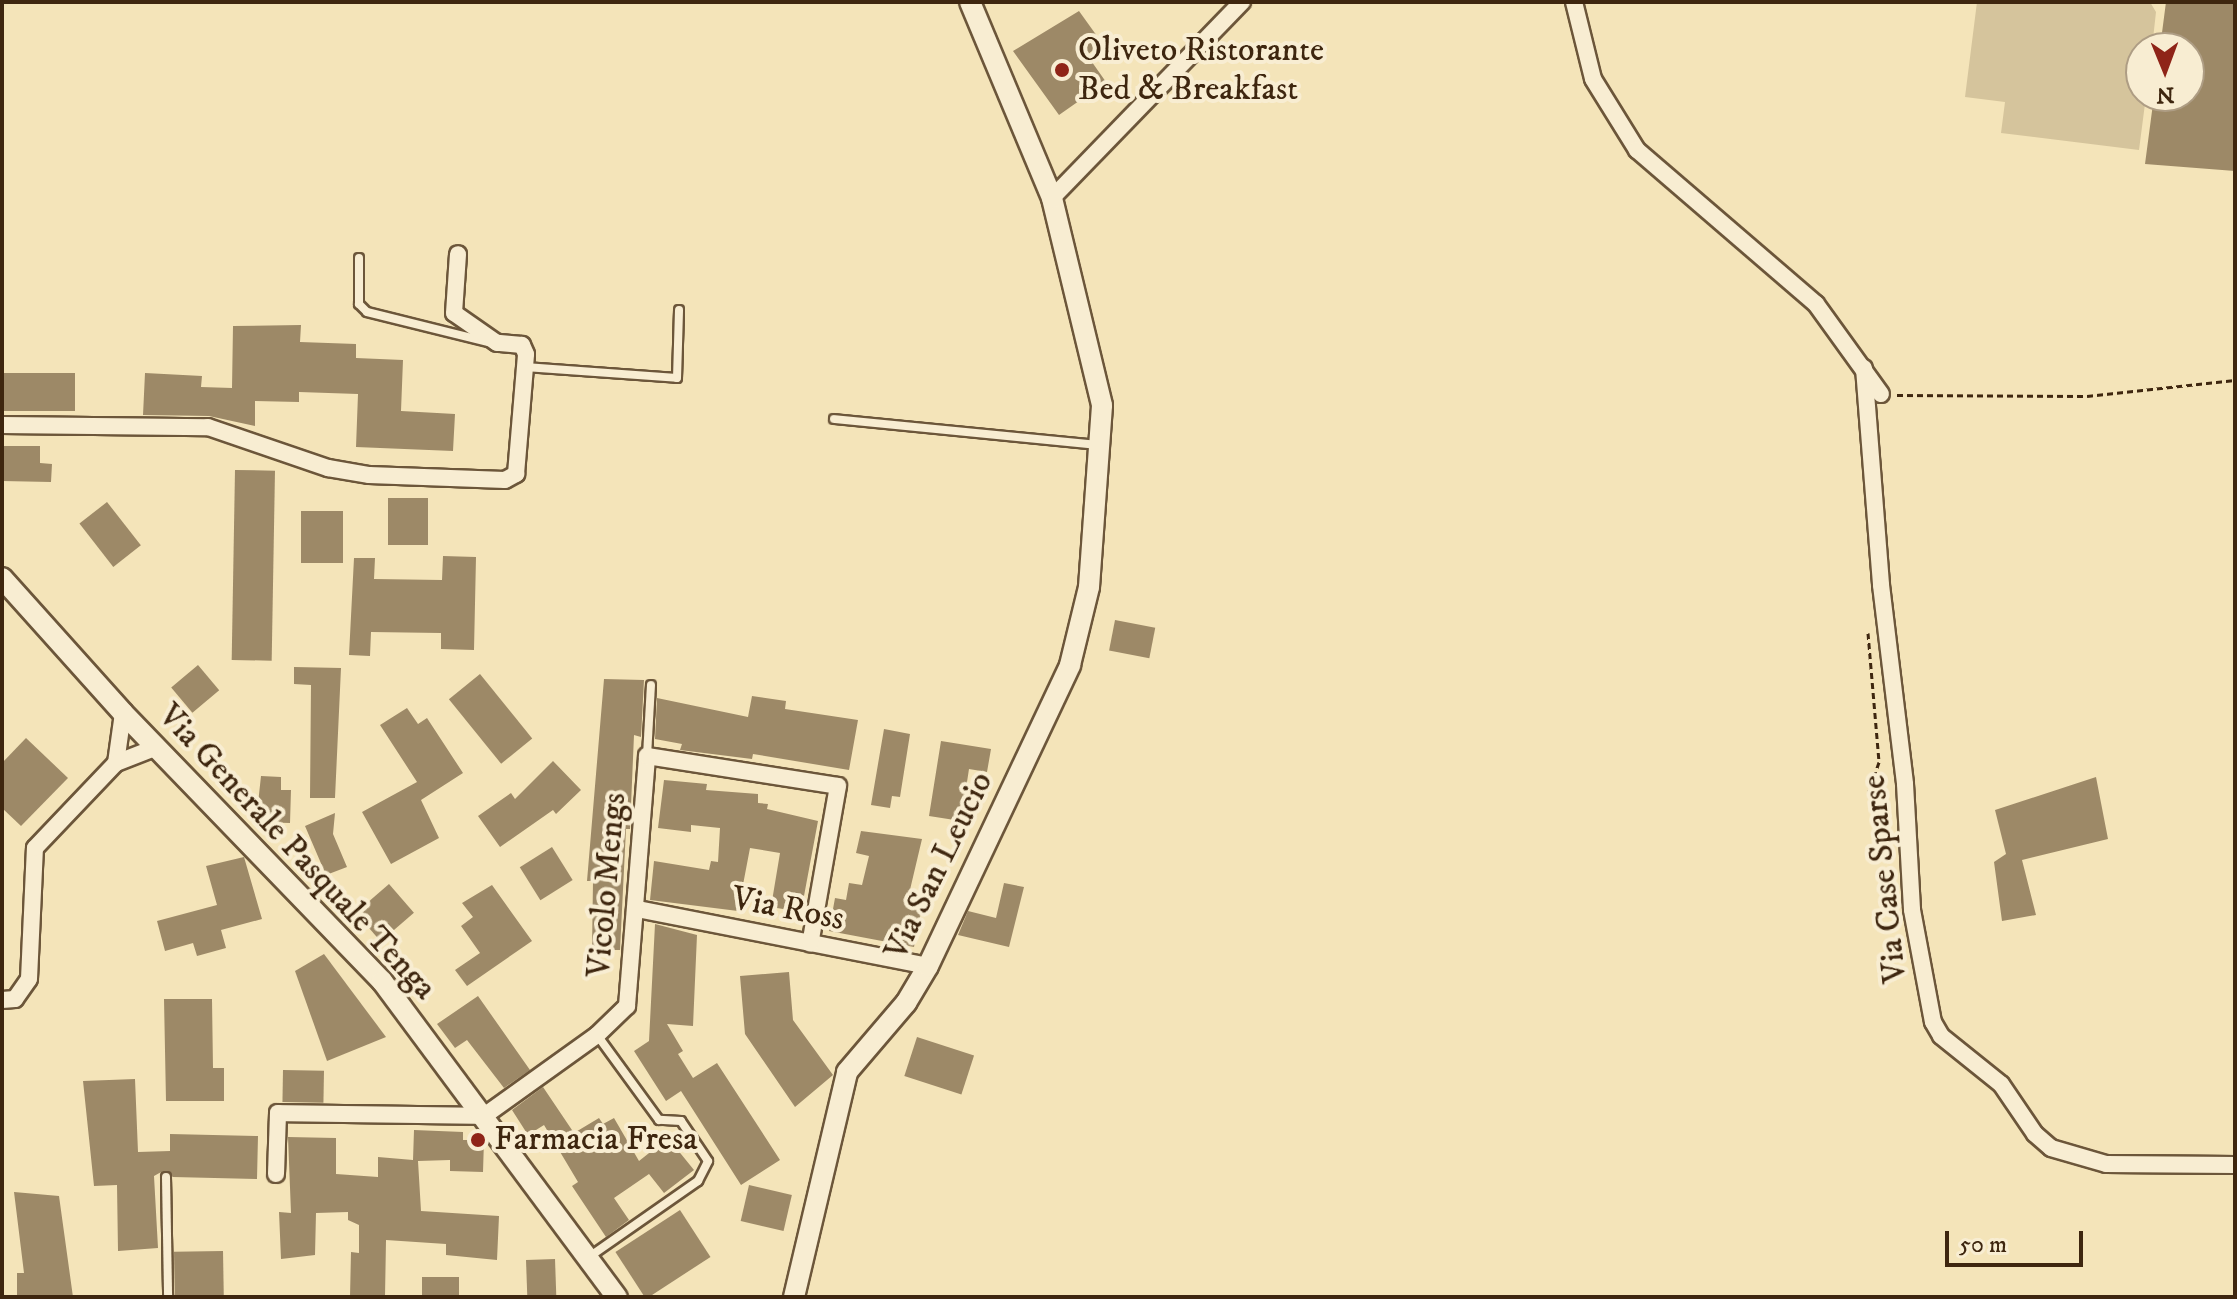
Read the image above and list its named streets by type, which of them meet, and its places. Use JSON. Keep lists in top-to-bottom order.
{
  "streets": {
    "street": [
      "Via Generale Pasquale Tenga",
      "Via San Leucio",
      "Via Case Sparse",
      "Vicolo Mengs",
      "Via Ross"
    ]
  },
  "crossings": [
    ["Via Generale Pasquale Tenga", "Vicolo Mengs"],
    ["Via San Leucio", "Via Ross"],
    ["Vicolo Mengs", "Via Ross"]
  ],
  "places": ["Oliveto Ristorante Bed & Breakfast", "Farmacia Fresa"],
  "scale_bar": "50 m",
  "north": "bottom"
}
